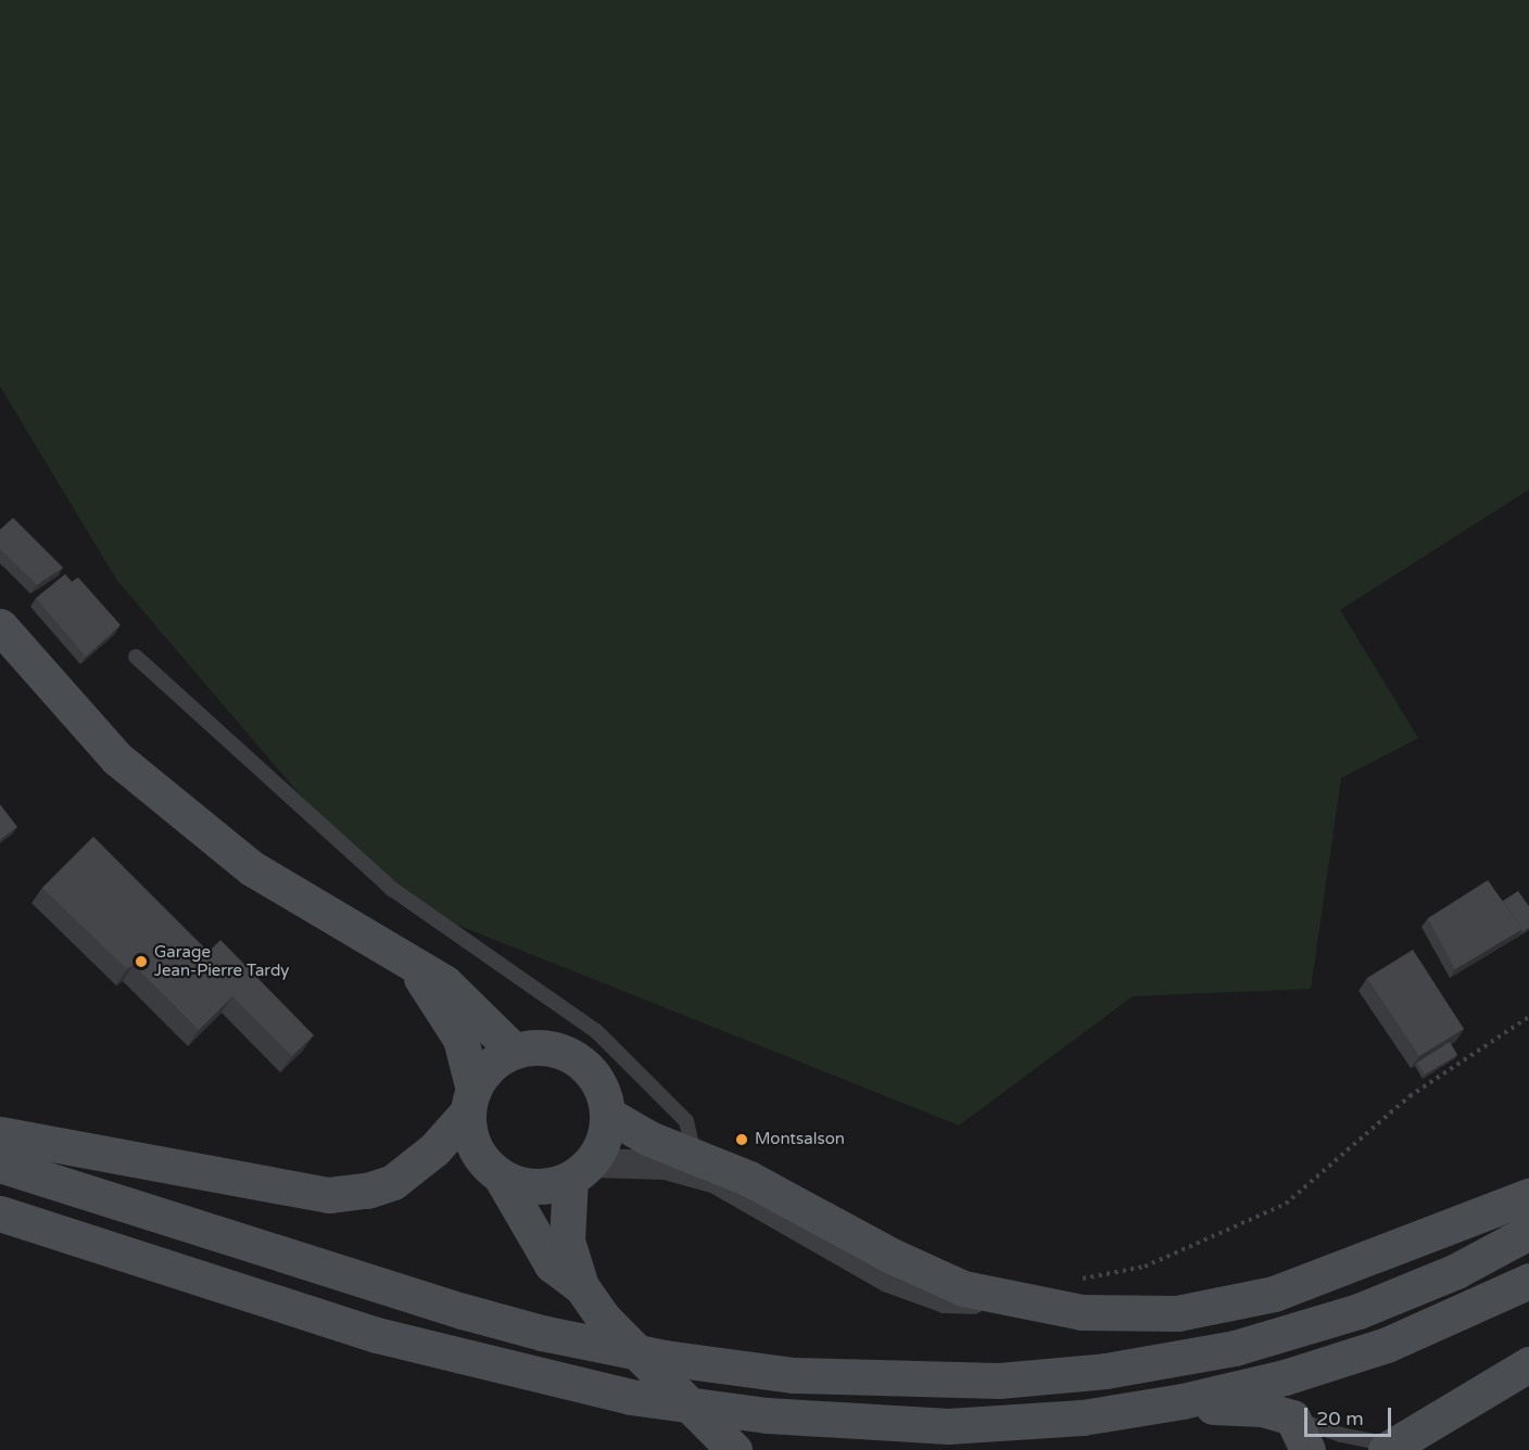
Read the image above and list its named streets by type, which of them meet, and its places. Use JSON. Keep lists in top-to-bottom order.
{
  "places": ["Garage Jean-Pierre Tardy", "Montsalson"],
  "scale_bar": "20 m"
}
